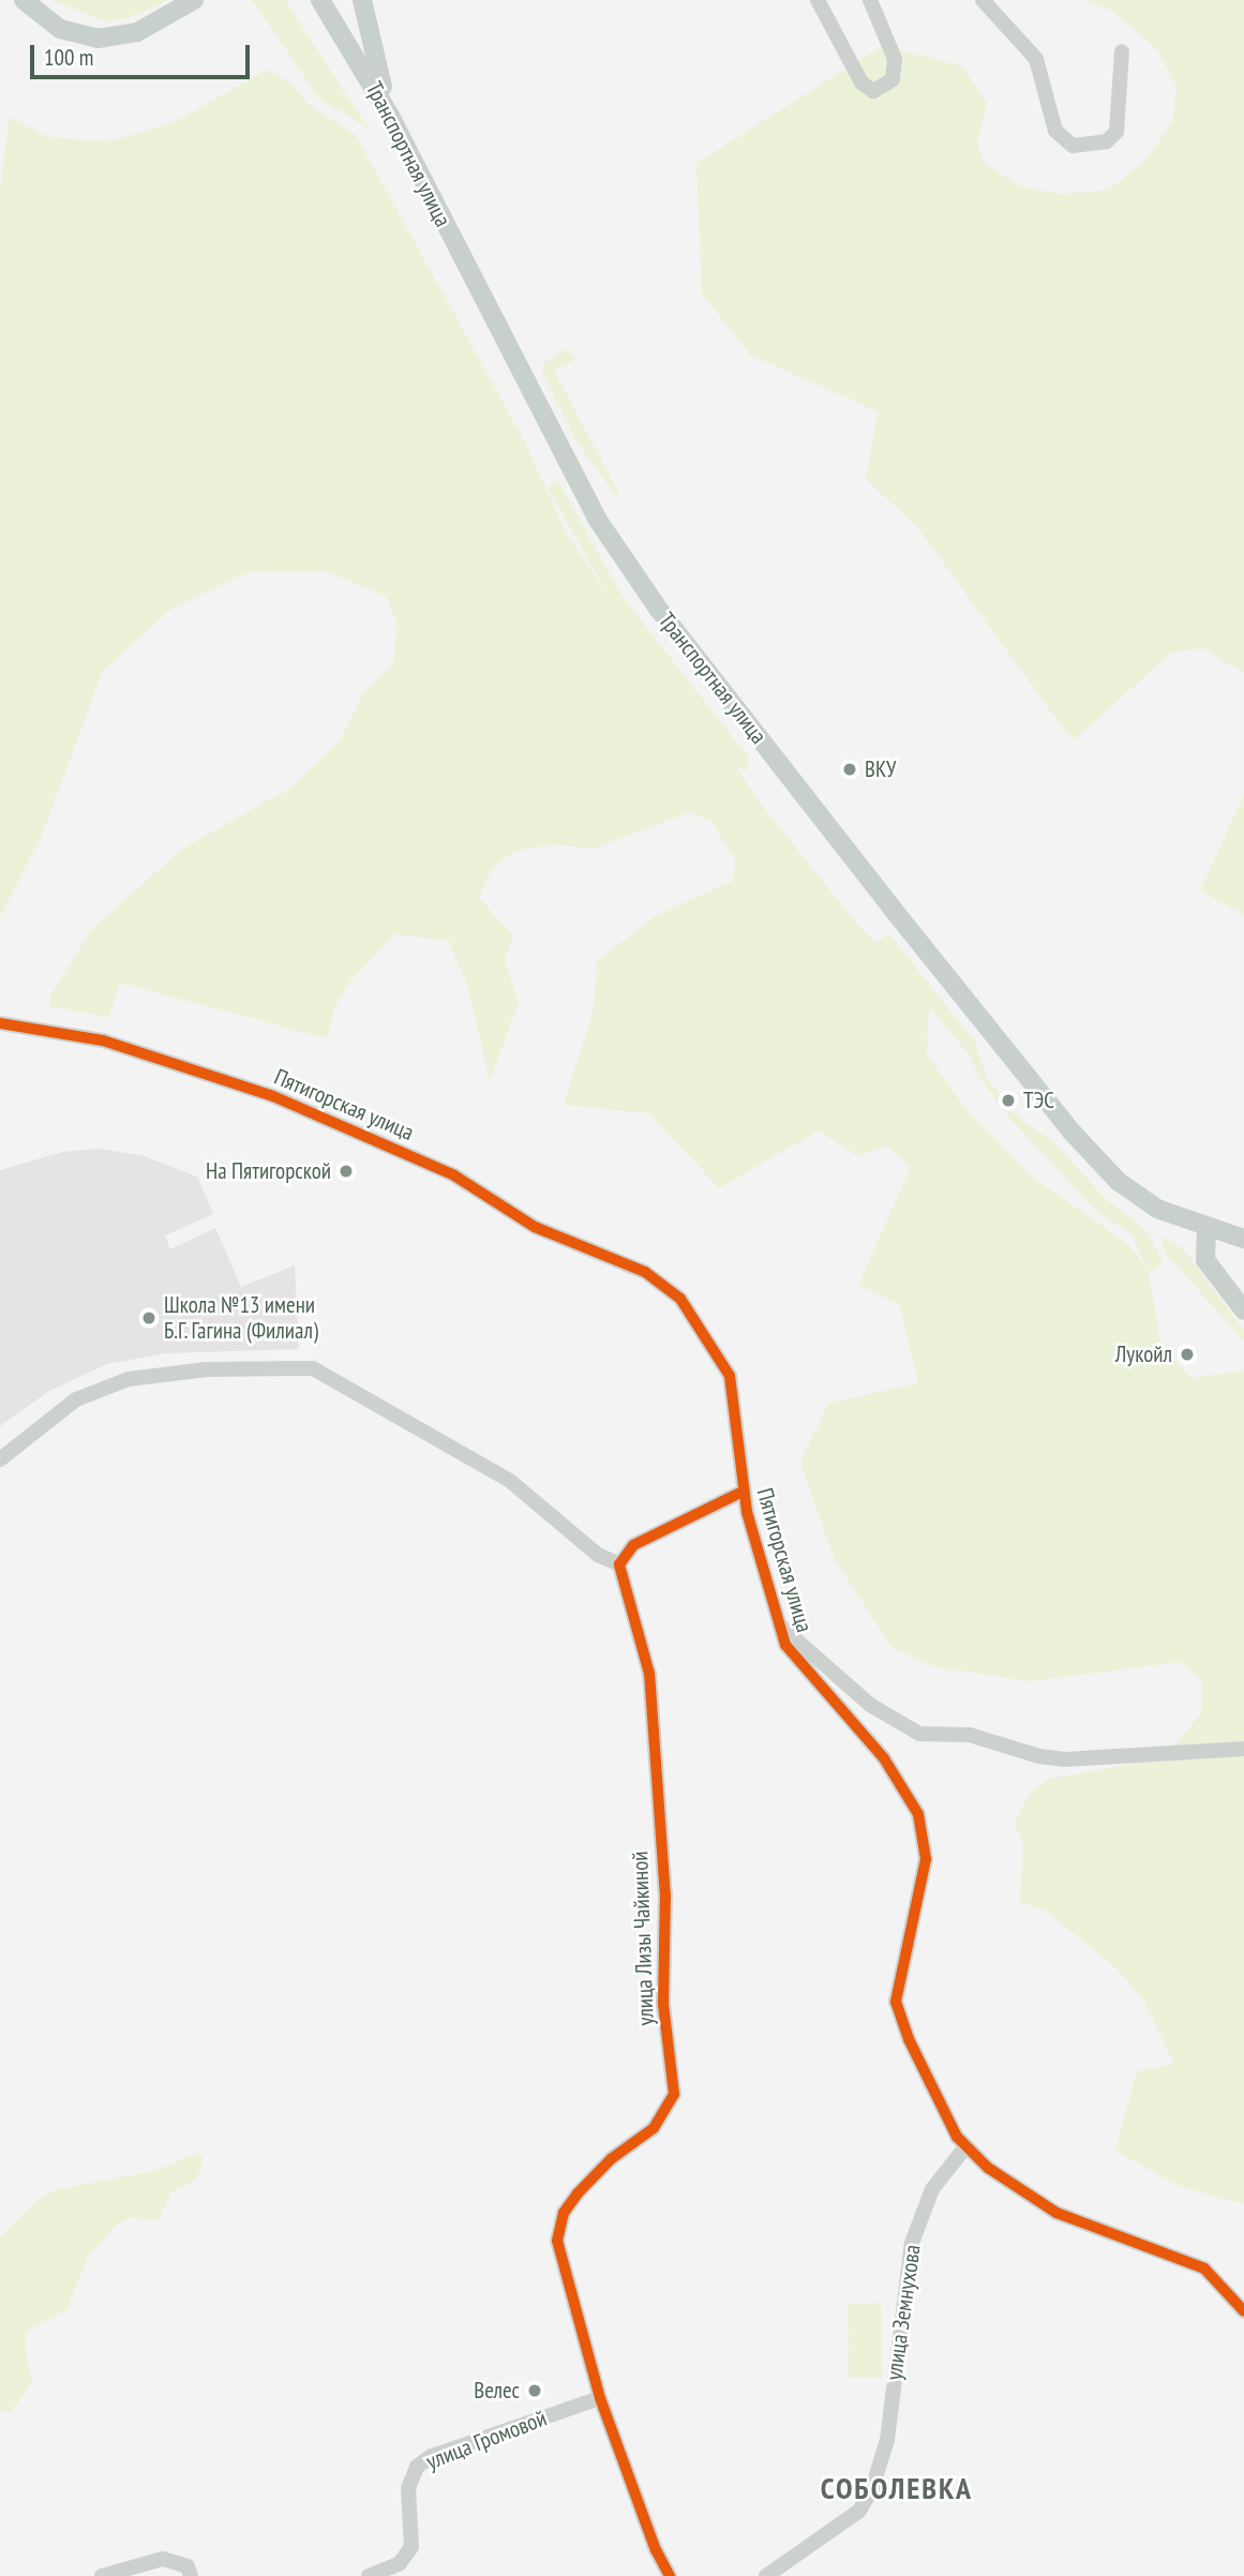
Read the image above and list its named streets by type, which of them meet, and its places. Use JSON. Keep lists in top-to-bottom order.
{
  "streets": {
    "main road": ["Транспортная улица"],
    "street": [
      "Пятигорская улица",
      "улица Лизы Чайкиной",
      "улица Земнухова",
      "улица Громовой"
    ]
  },
  "crossings": [
    ["Пятигорская улица", "улица Земнухова"],
    ["улица Лизы Чайкиной", "улица Громовой"]
  ],
  "districts": ["СОБОЛЕВКА"],
  "places": [
    "ВКУ",
    "ТЭС",
    "На Пятигорской",
    "Школа №13 имени Б.Г. Гагина (Филиал)",
    "Лукойл",
    "Велес"
  ],
  "scale_bar": "100 m"
}
